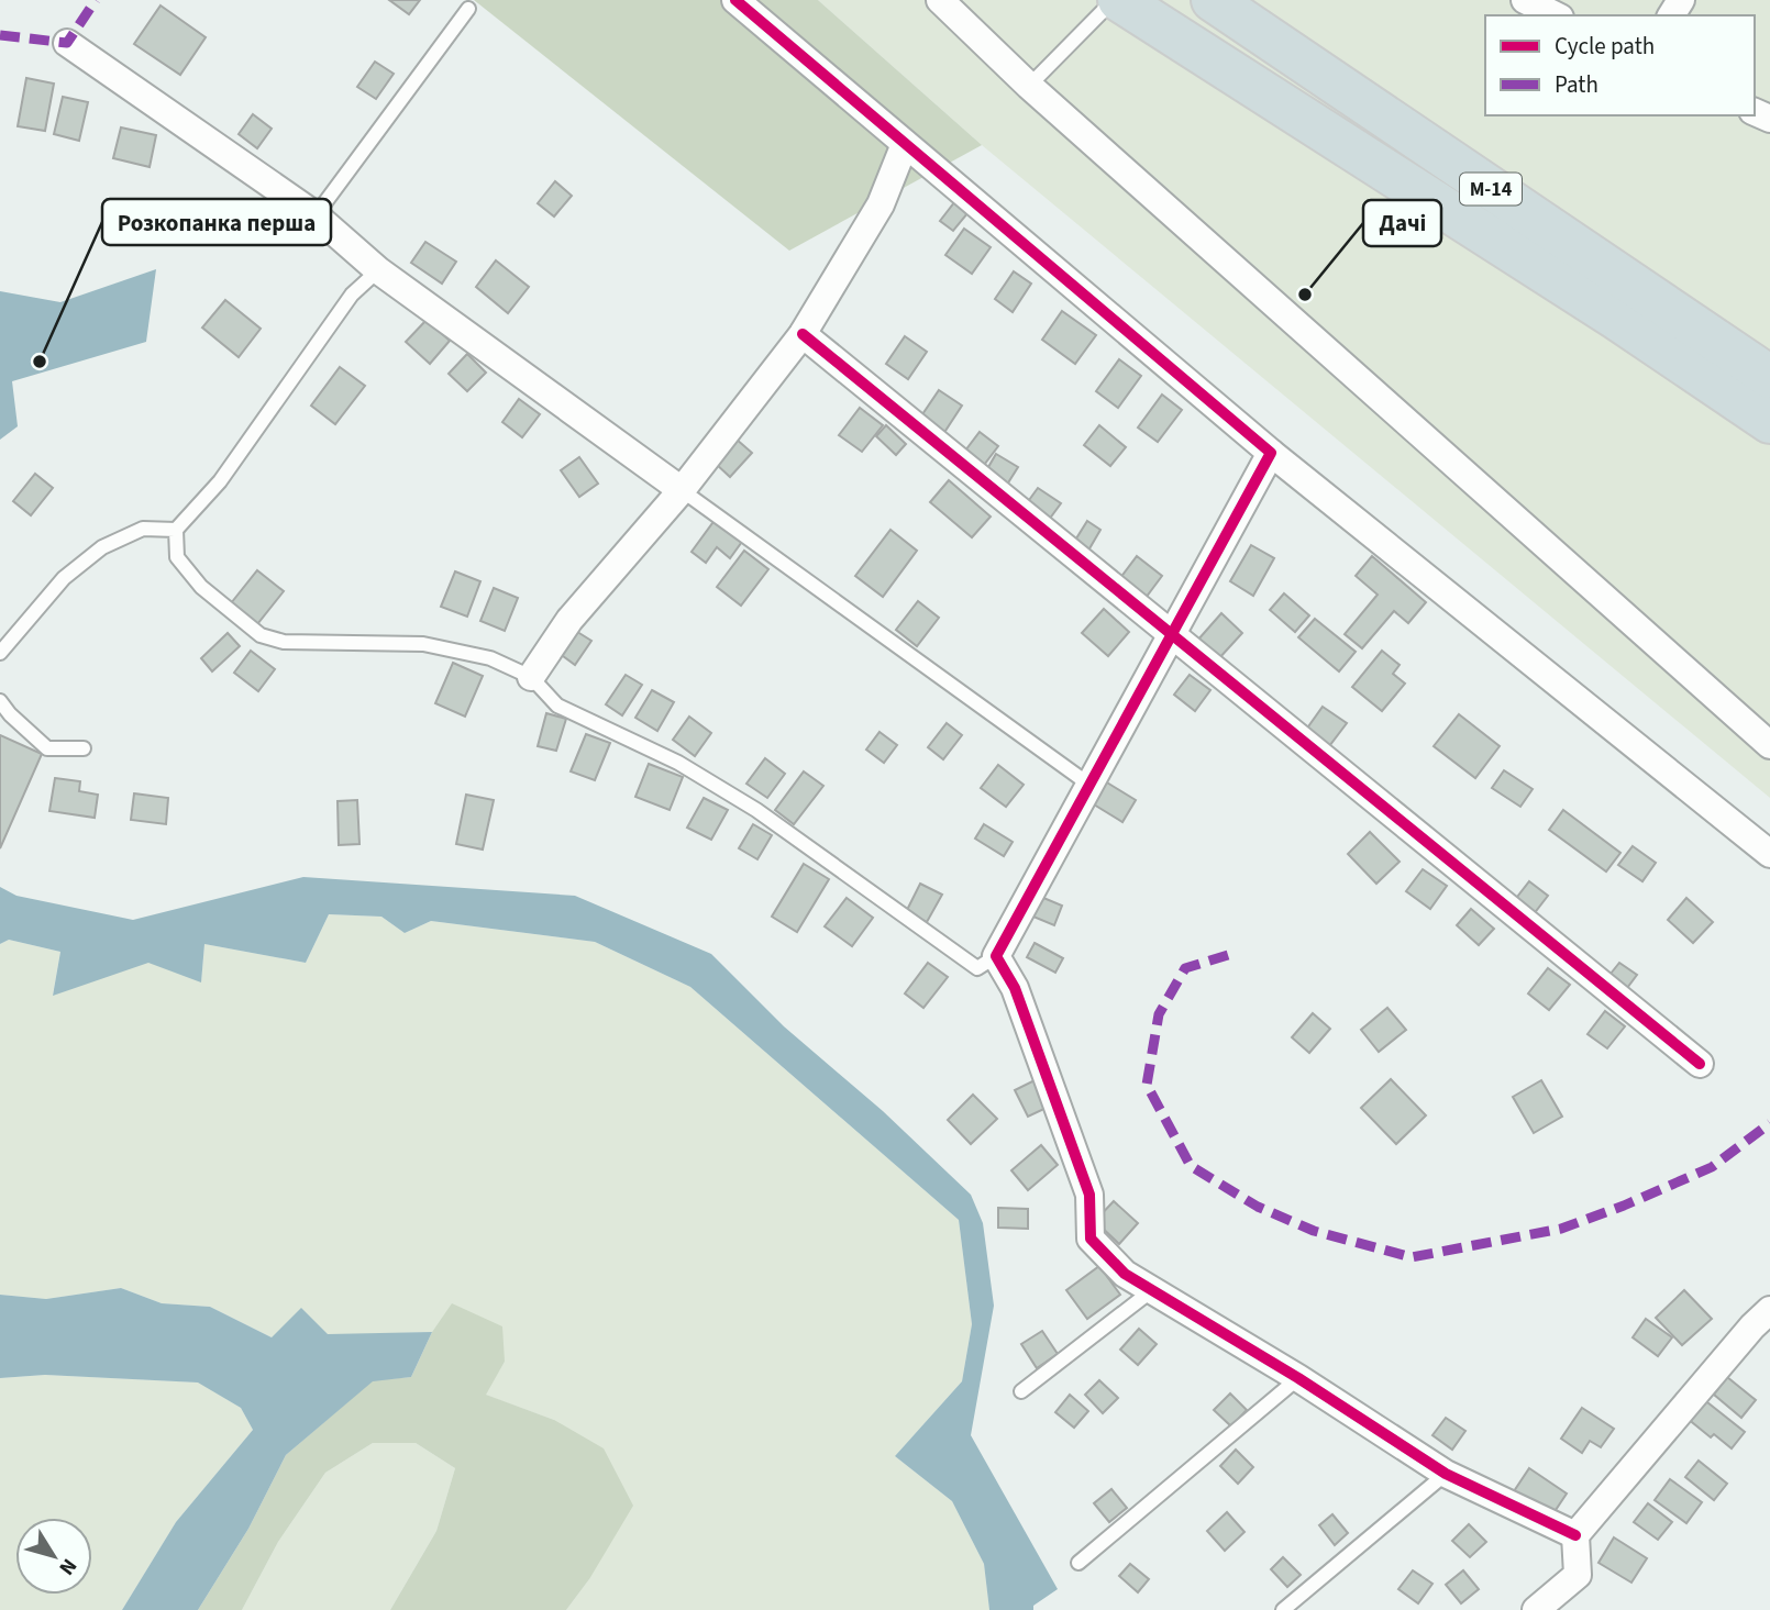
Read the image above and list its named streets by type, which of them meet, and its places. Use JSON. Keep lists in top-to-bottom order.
{
  "streets": {
    "highway": ["М-14"]
  },
  "places": ["Дачі", "Розкопанка перша"],
  "legend": ["Cycle path", "Path"],
  "north": "bottom right"
}
